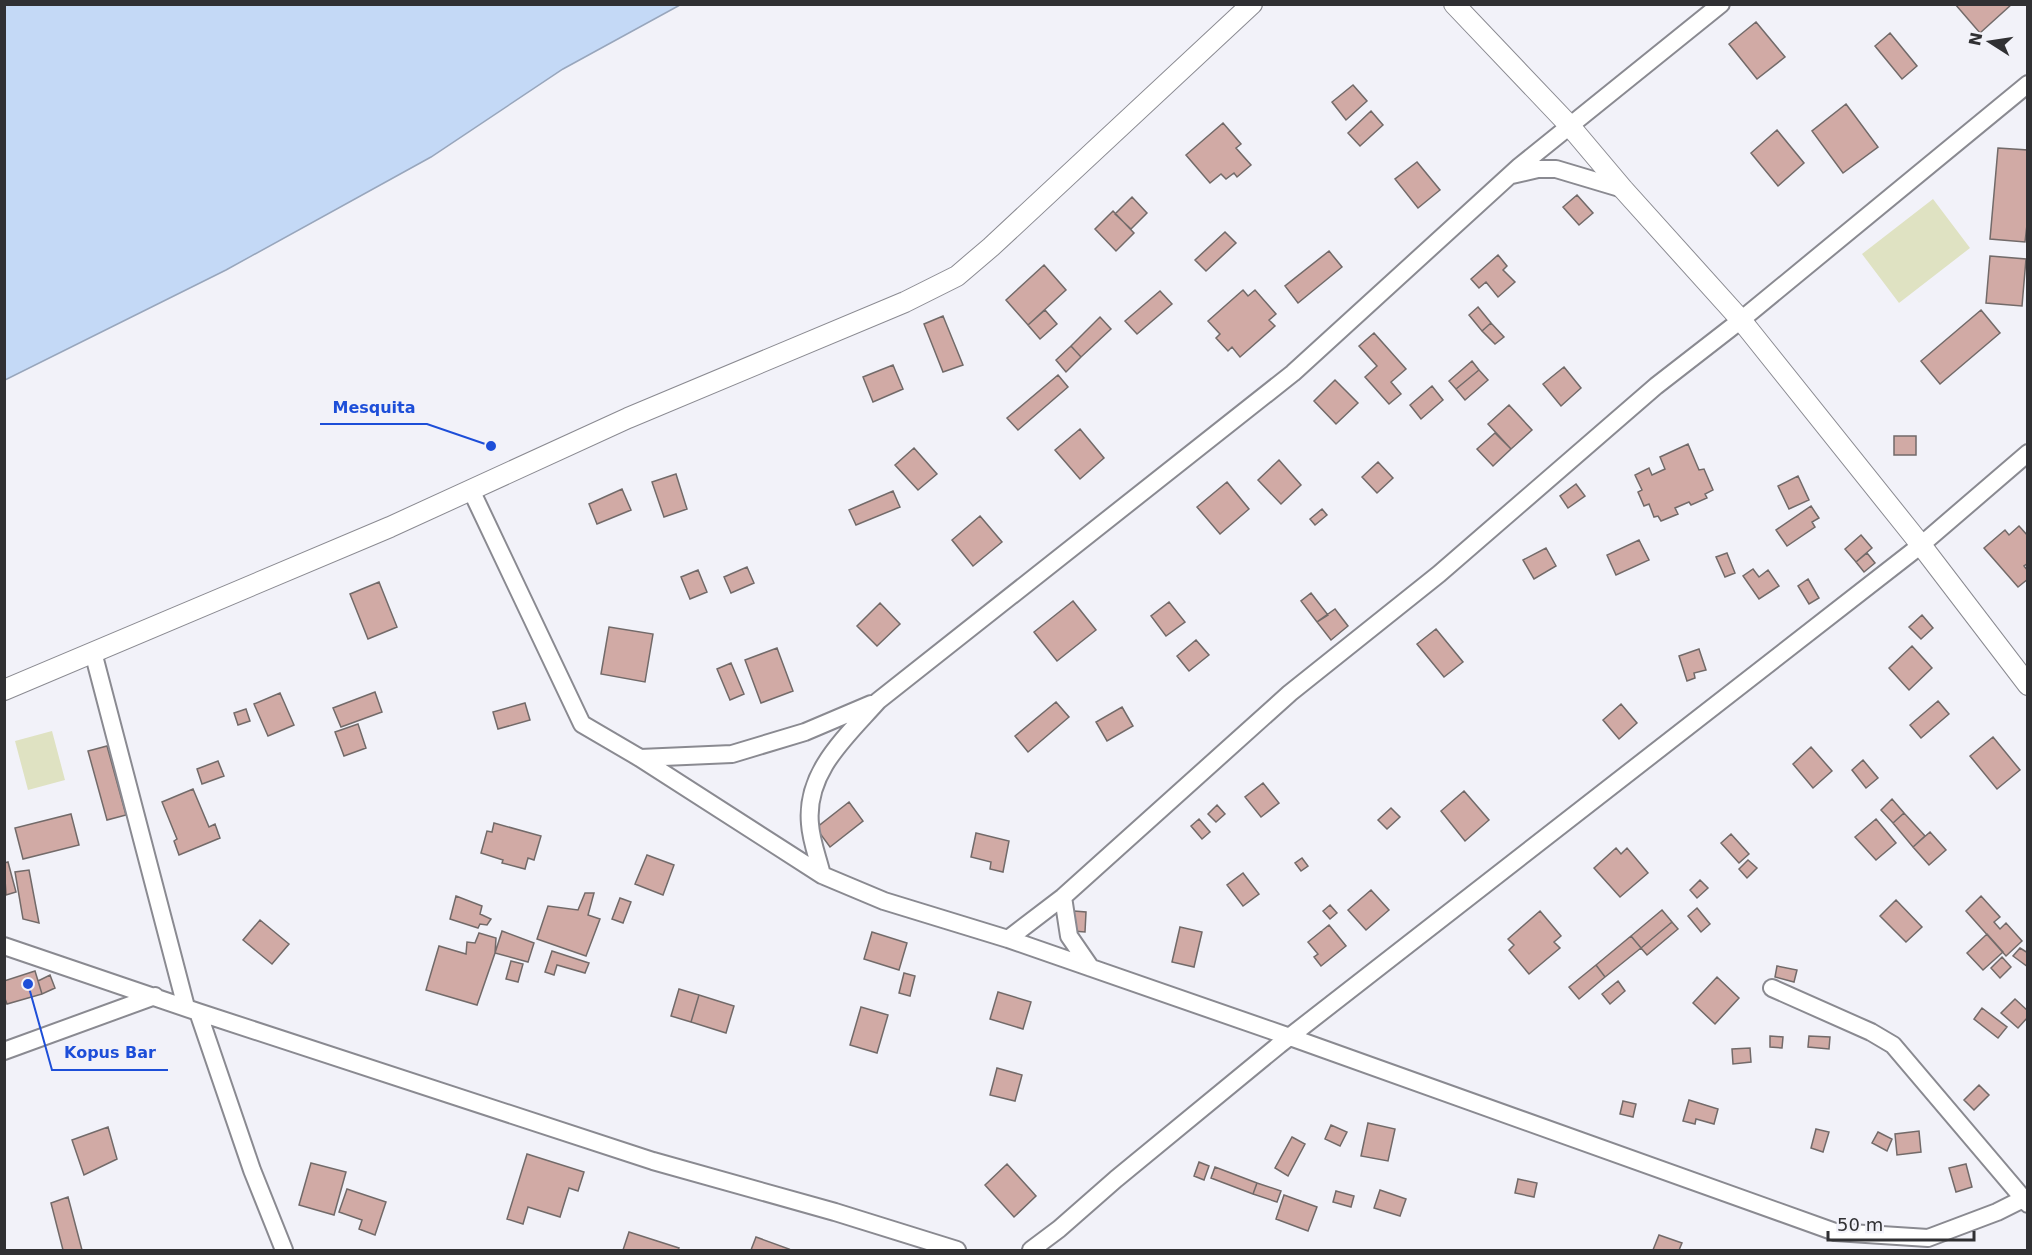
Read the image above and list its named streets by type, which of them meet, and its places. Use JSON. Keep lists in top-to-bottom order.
{
  "places": ["Mesquita", "Kopus Bar"],
  "scale_bar": "50 m",
  "north": "left"
}
